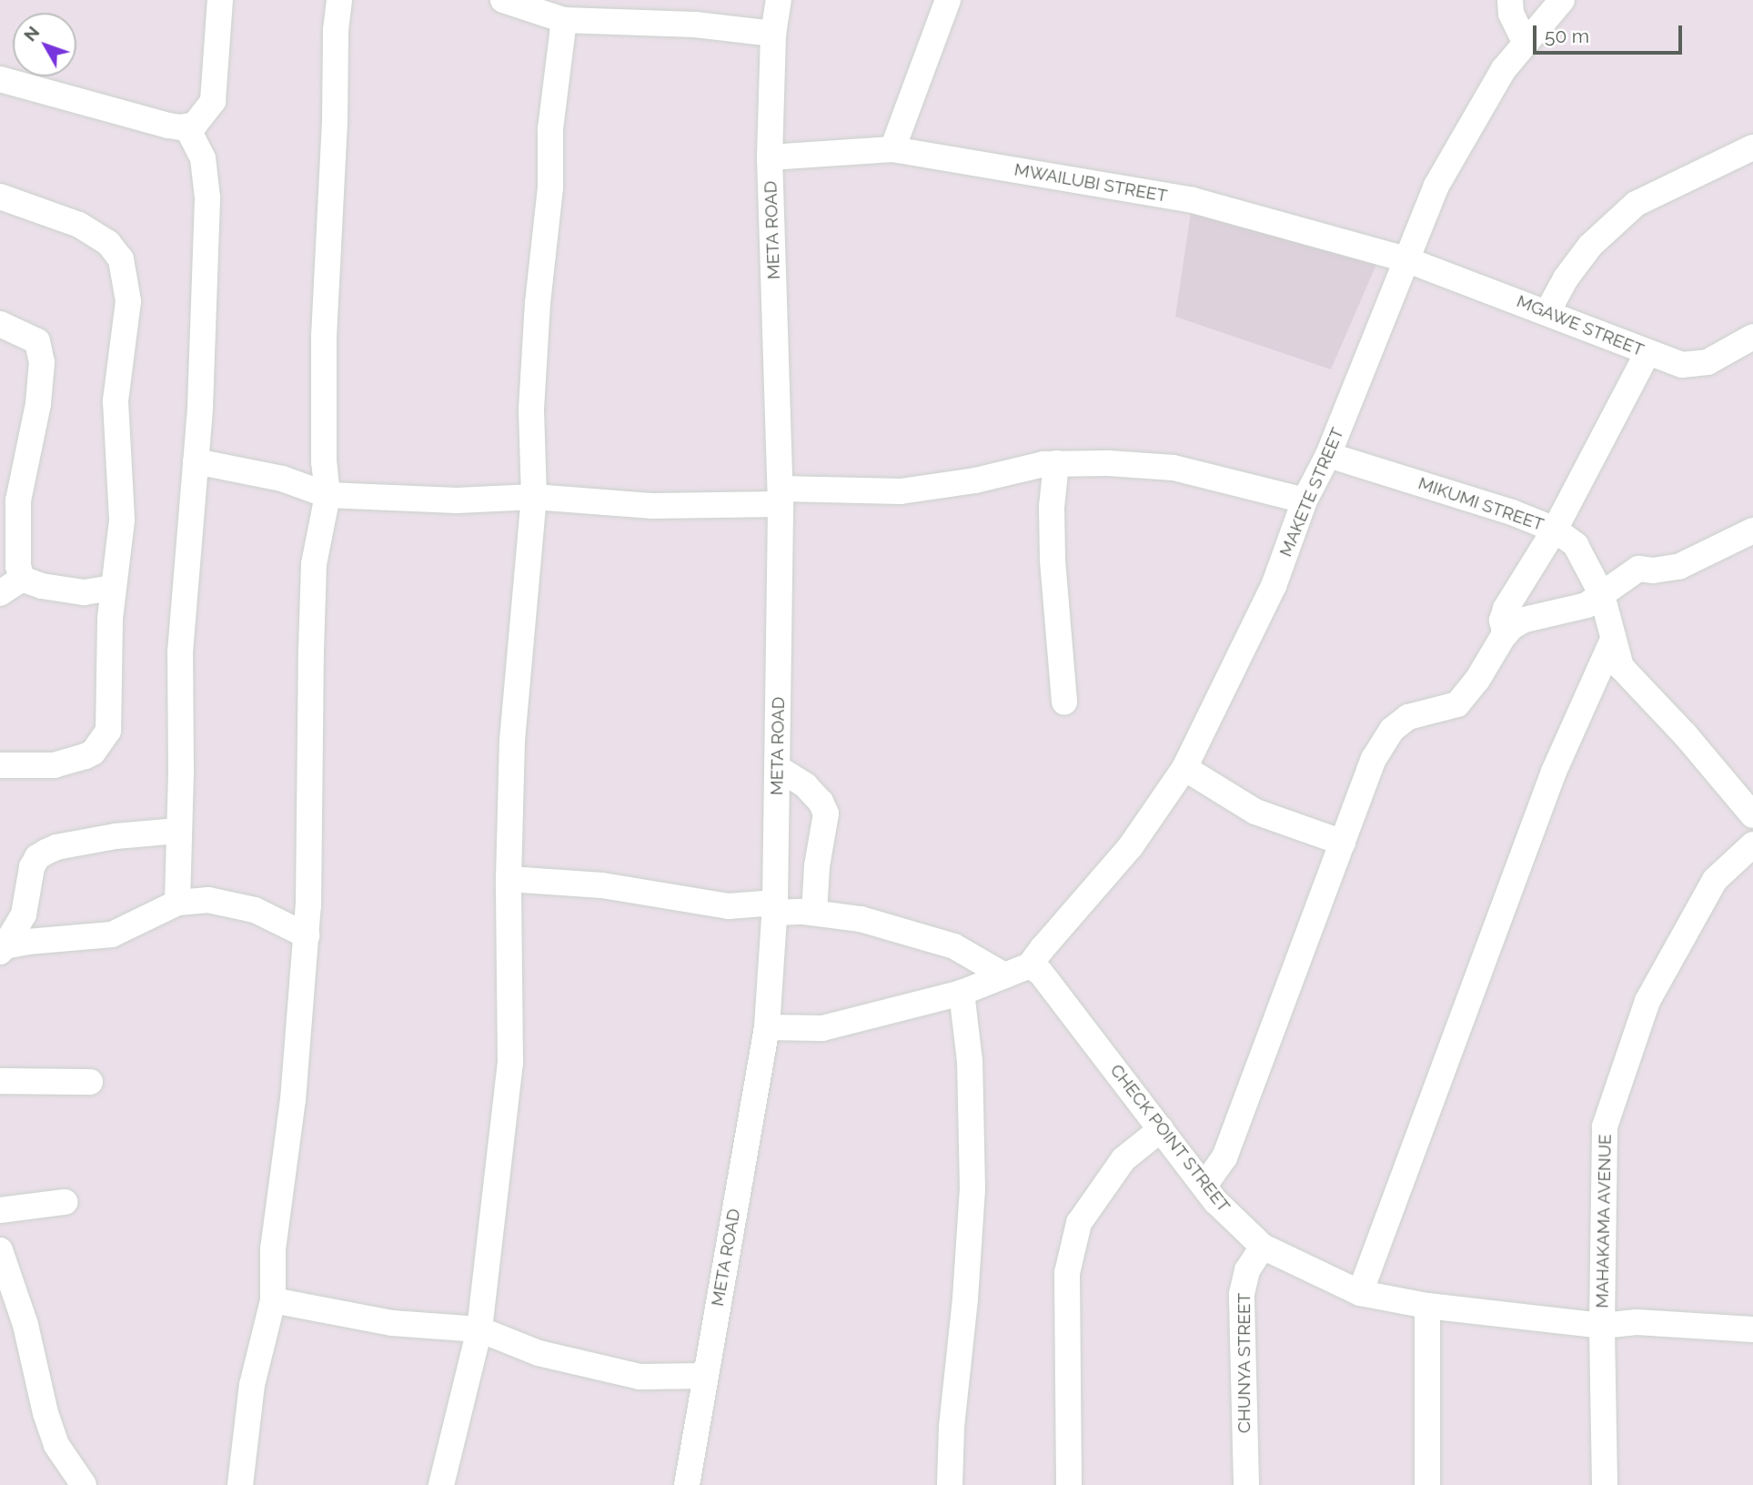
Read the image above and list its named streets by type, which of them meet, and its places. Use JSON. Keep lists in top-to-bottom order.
{
  "streets": {
    "street": [
      "MWAILUBI STREET",
      "META ROAD",
      "MGAWE STREET",
      "MAKETE STREET",
      "MIKUMI STREET",
      "CHECK POINT STREET",
      "MAHAKAMA AVENUE",
      "CHUNYA STREET"
    ]
  },
  "crossings": [
    ["MWAILUBI STREET", "META ROAD"],
    ["MWAILUBI STREET", "MGAWE STREET"],
    ["MWAILUBI STREET", "MAKETE STREET"],
    ["MGAWE STREET", "MAKETE STREET"],
    ["MAKETE STREET", "MIKUMI STREET"],
    ["MAKETE STREET", "CHECK POINT STREET"],
    ["CHECK POINT STREET", "MAHAKAMA AVENUE"],
    ["CHECK POINT STREET", "CHUNYA STREET"]
  ],
  "scale_bar": "50 m",
  "north": "top left"
}
